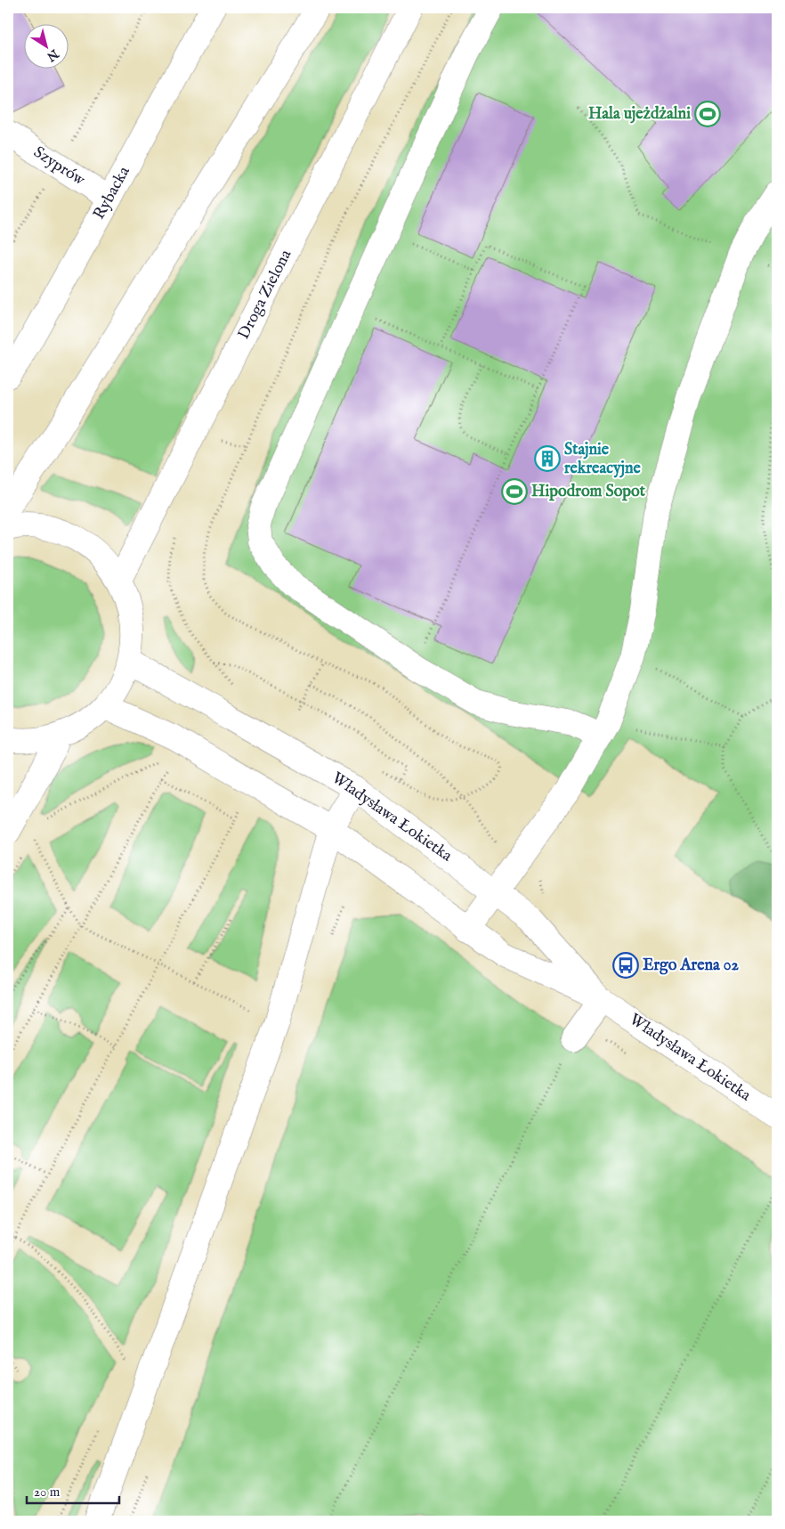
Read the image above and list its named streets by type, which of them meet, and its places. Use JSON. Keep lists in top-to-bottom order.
{
  "streets": {
    "street": [
      "Szyprów",
      "Rybacka",
      "Droga Zielona",
      "Władysława Łokietka"
    ]
  },
  "crossings": [
    ["Szyprów", "Rybacka"]
  ],
  "places": {
    "sports": ["Hala ujeżdżalni", "Hipodrom Sopot"],
    "building": ["Stajnie rekreacyjne"],
    "bus stop": ["Ergo Arena 02"]
  },
  "scale_bar": "20 m",
  "north": "bottom right"
}
